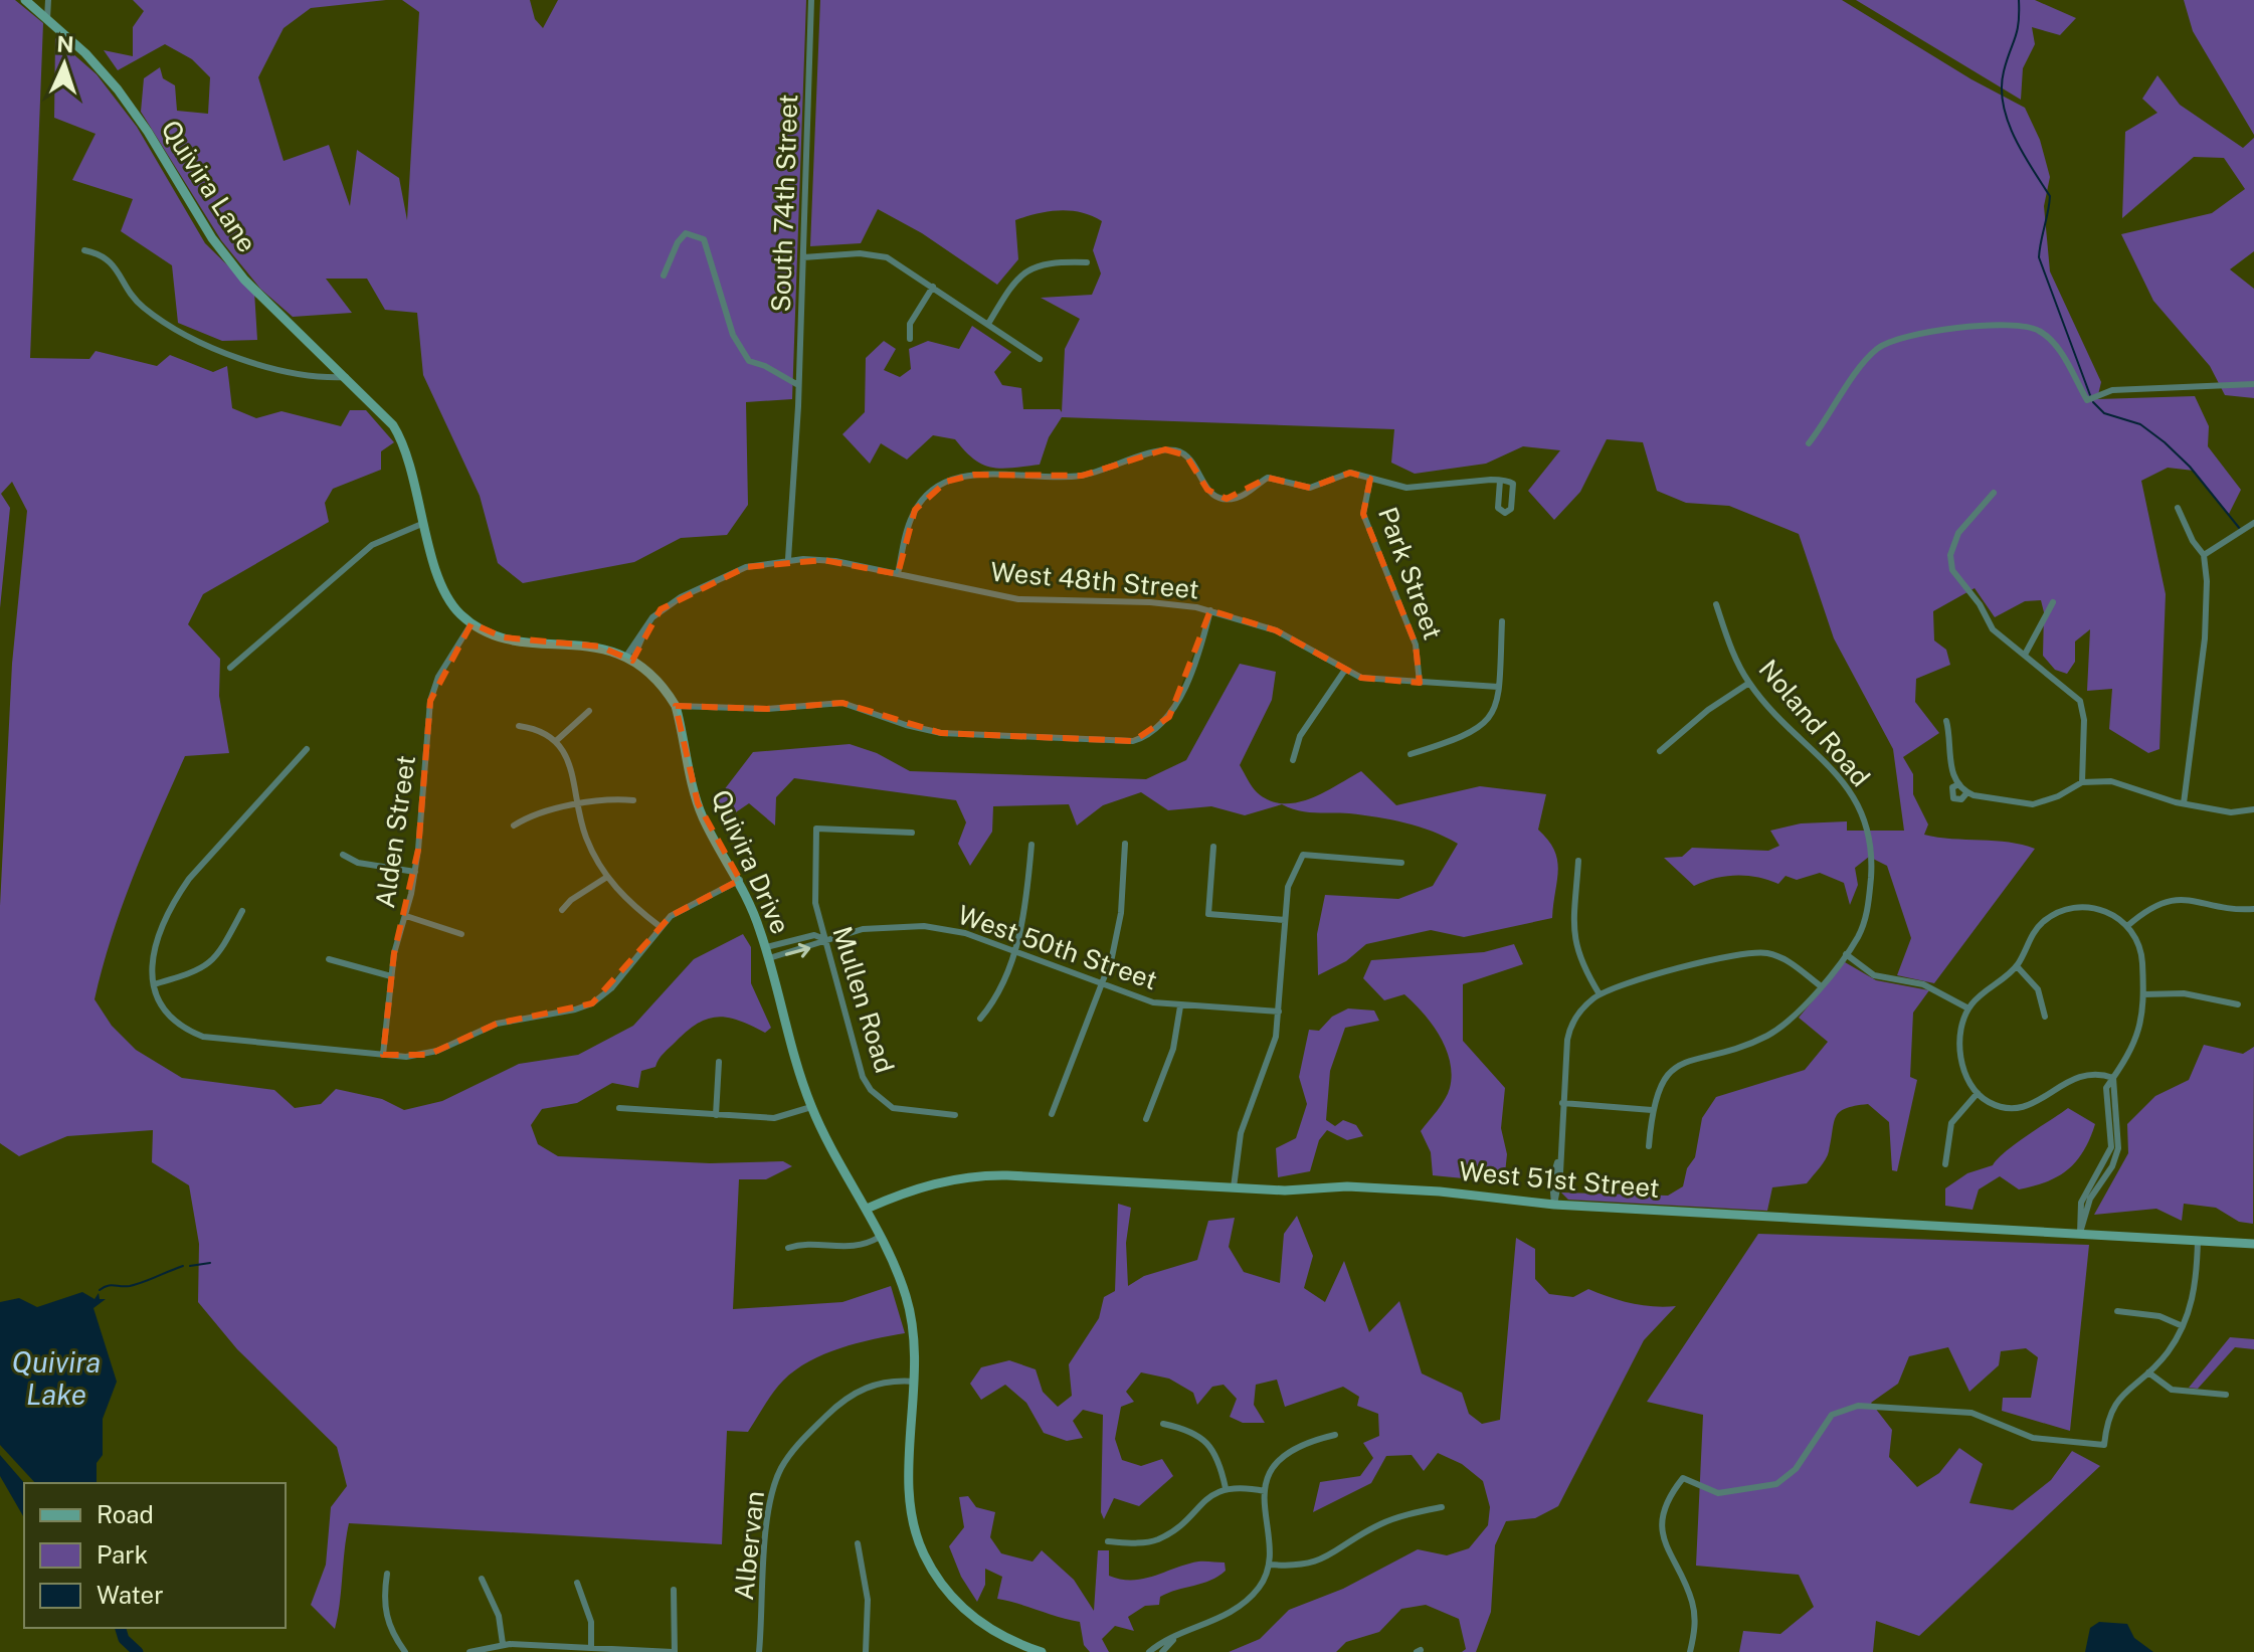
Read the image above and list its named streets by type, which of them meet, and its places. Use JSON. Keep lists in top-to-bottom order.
{
  "streets": {
    "main road": ["Quivira Lane", "Quivira Drive", "West 51st Street"],
    "street": [
      "South 74th Street",
      "Park Street",
      "West 48th Street",
      "Noland Road",
      "Alden Street",
      "West 50th Street",
      "Mullen Road",
      "Albervan"
    ]
  },
  "crossings": [
    ["Quivira Lane", "Quivira Drive"],
    ["South 74th Street", "West 48th Street"],
    ["Park Street", "West 48th Street"],
    ["West 48th Street", "Quivira Drive"],
    ["Alden Street", "Quivira Drive"],
    ["Quivira Drive", "West 50th Street"],
    ["Quivira Drive", "West 51st Street"],
    ["Quivira Drive", "Albervan"],
    ["West 50th Street", "Mullen Road"]
  ],
  "water": ["Quivira Lake"],
  "legend": ["Road", "Park", "Water"],
  "north": "top"
}
